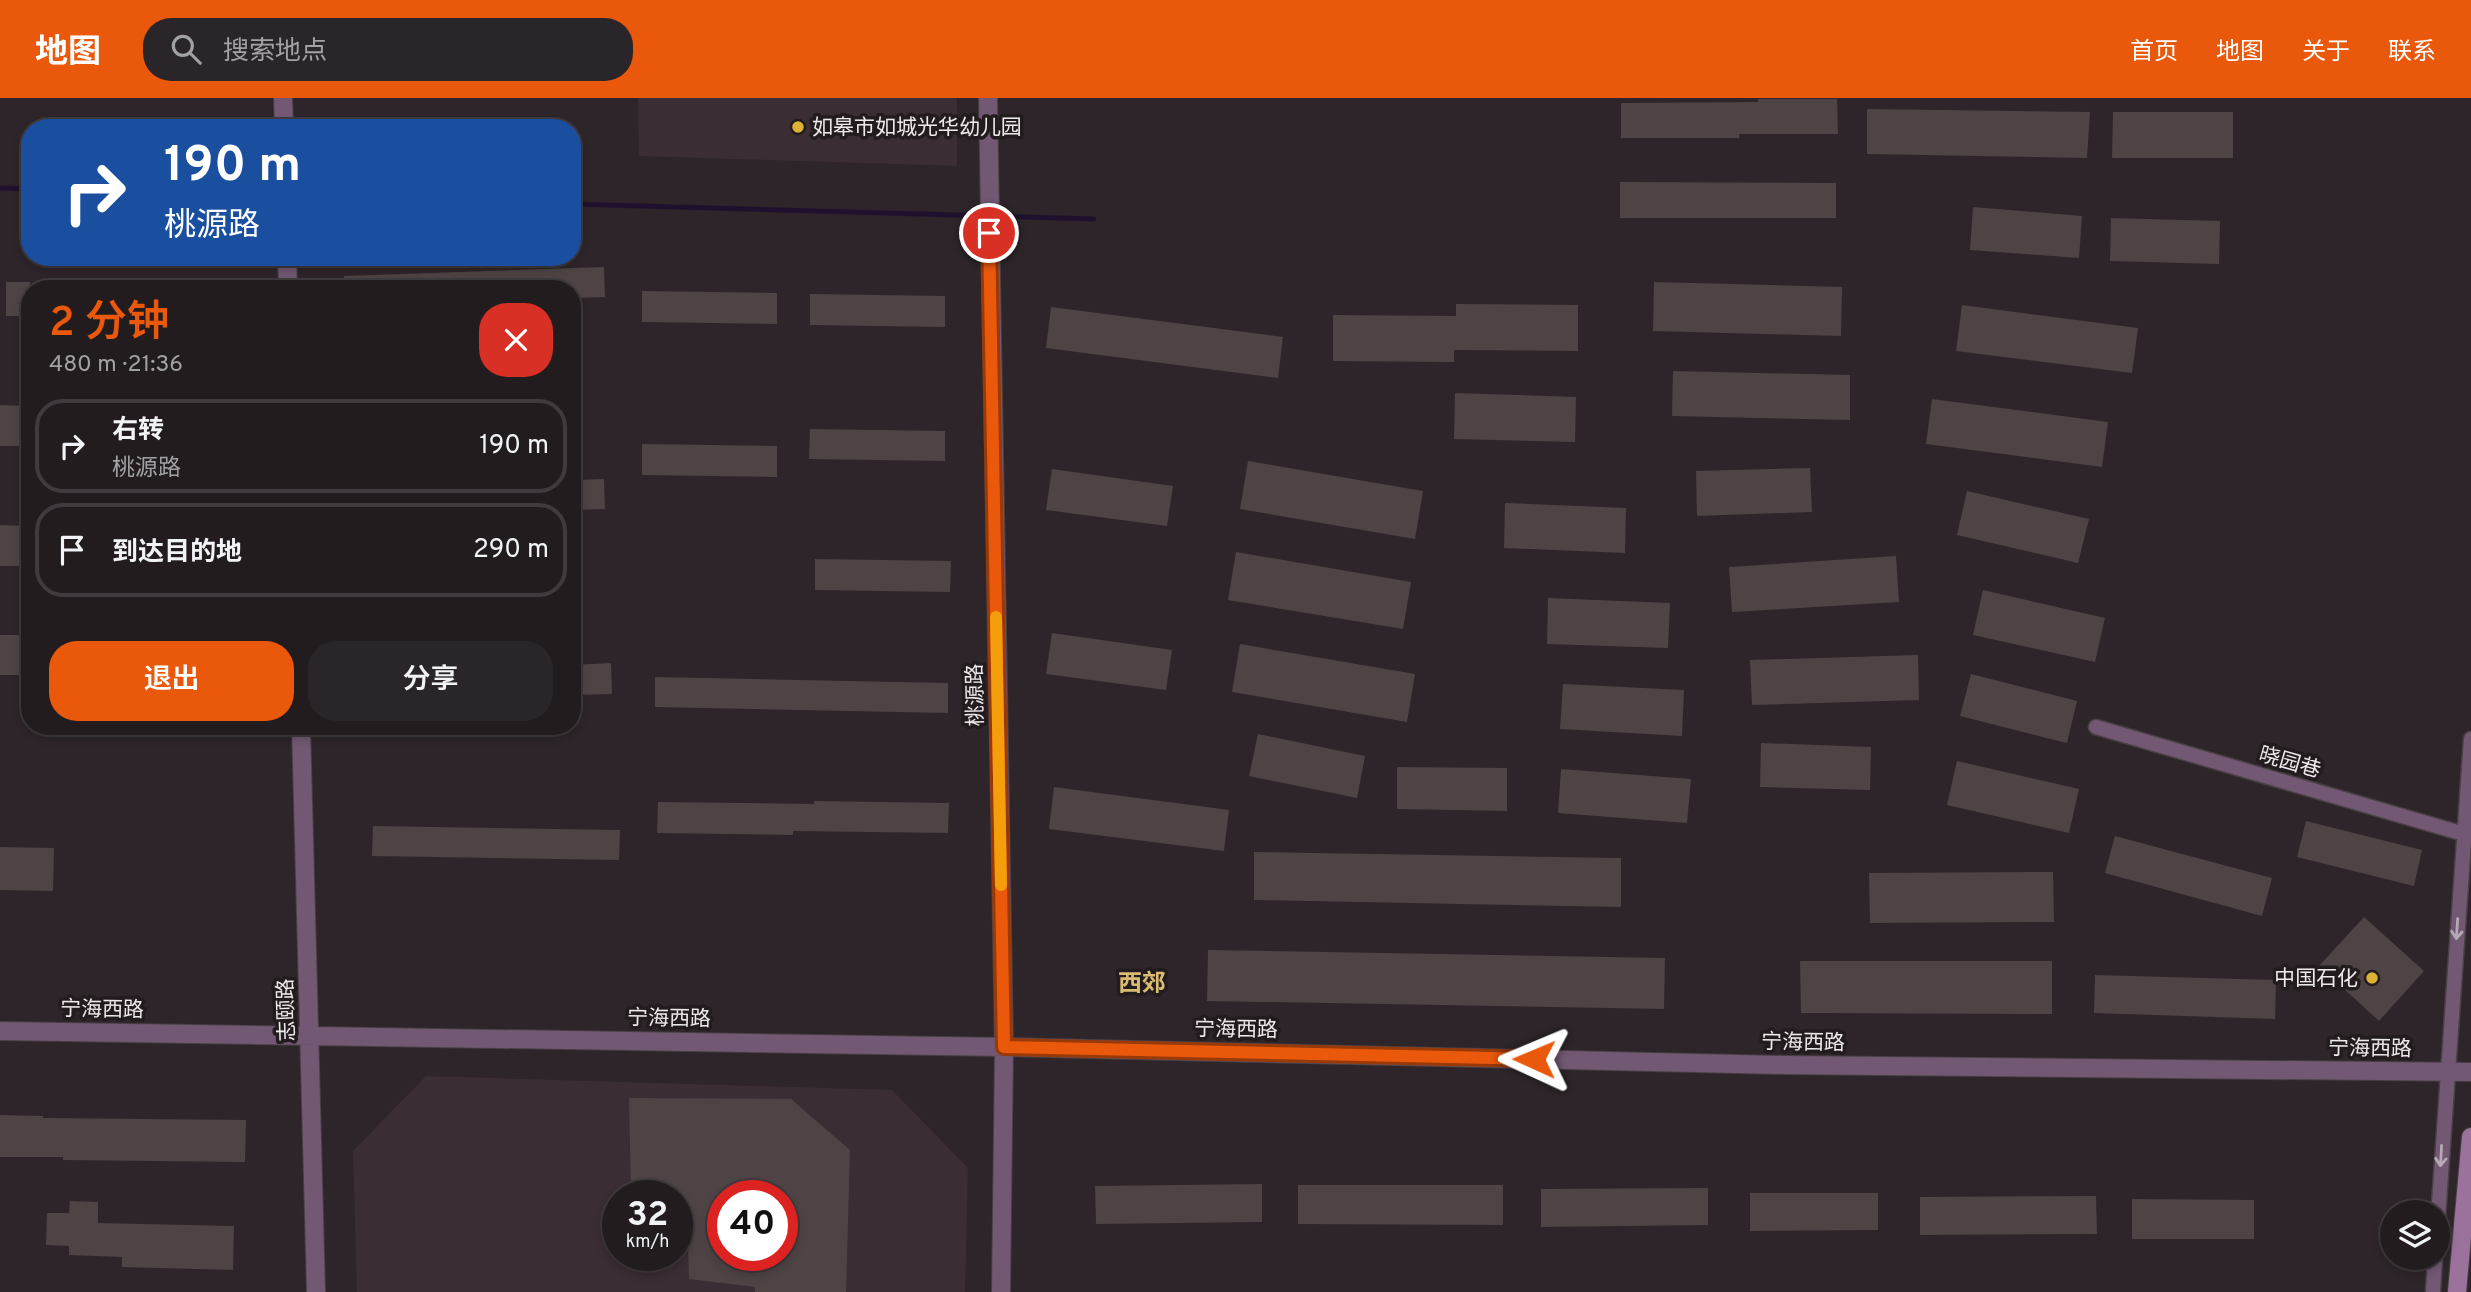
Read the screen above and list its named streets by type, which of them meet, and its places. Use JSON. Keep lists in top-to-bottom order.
{
  "streets": {
    "street": [
      "桃源路",
      "晓园巷",
      "宁海西路",
      "志颐路"
    ]
  },
  "crossings": [
    ["桃源路", "宁海西路"],
    ["宁海西路", "志颐路"]
  ],
  "districts": ["西郊"],
  "places": ["如皋市如城光华幼儿园", "中国石化"],
  "page": {
    "header": "地图",
    "search": "搜索地点",
    "nav": [
      "首页",
      "地图",
      "关于",
      "联系"
    ],
    "turn": ["190 m", "桃源路"],
    "heading": ["2 分钟", "480 m · 21:36"],
    "list": [
      {
        "name": "右转",
        "note": "桃源路",
        "value": "190 m"
      },
      {
        "name": "到达目的地",
        "value": "290 m"
      }
    ],
    "buttons": ["退出", "分享"],
    "speed": "32 km/h",
    "limit": "40"
  }
}
